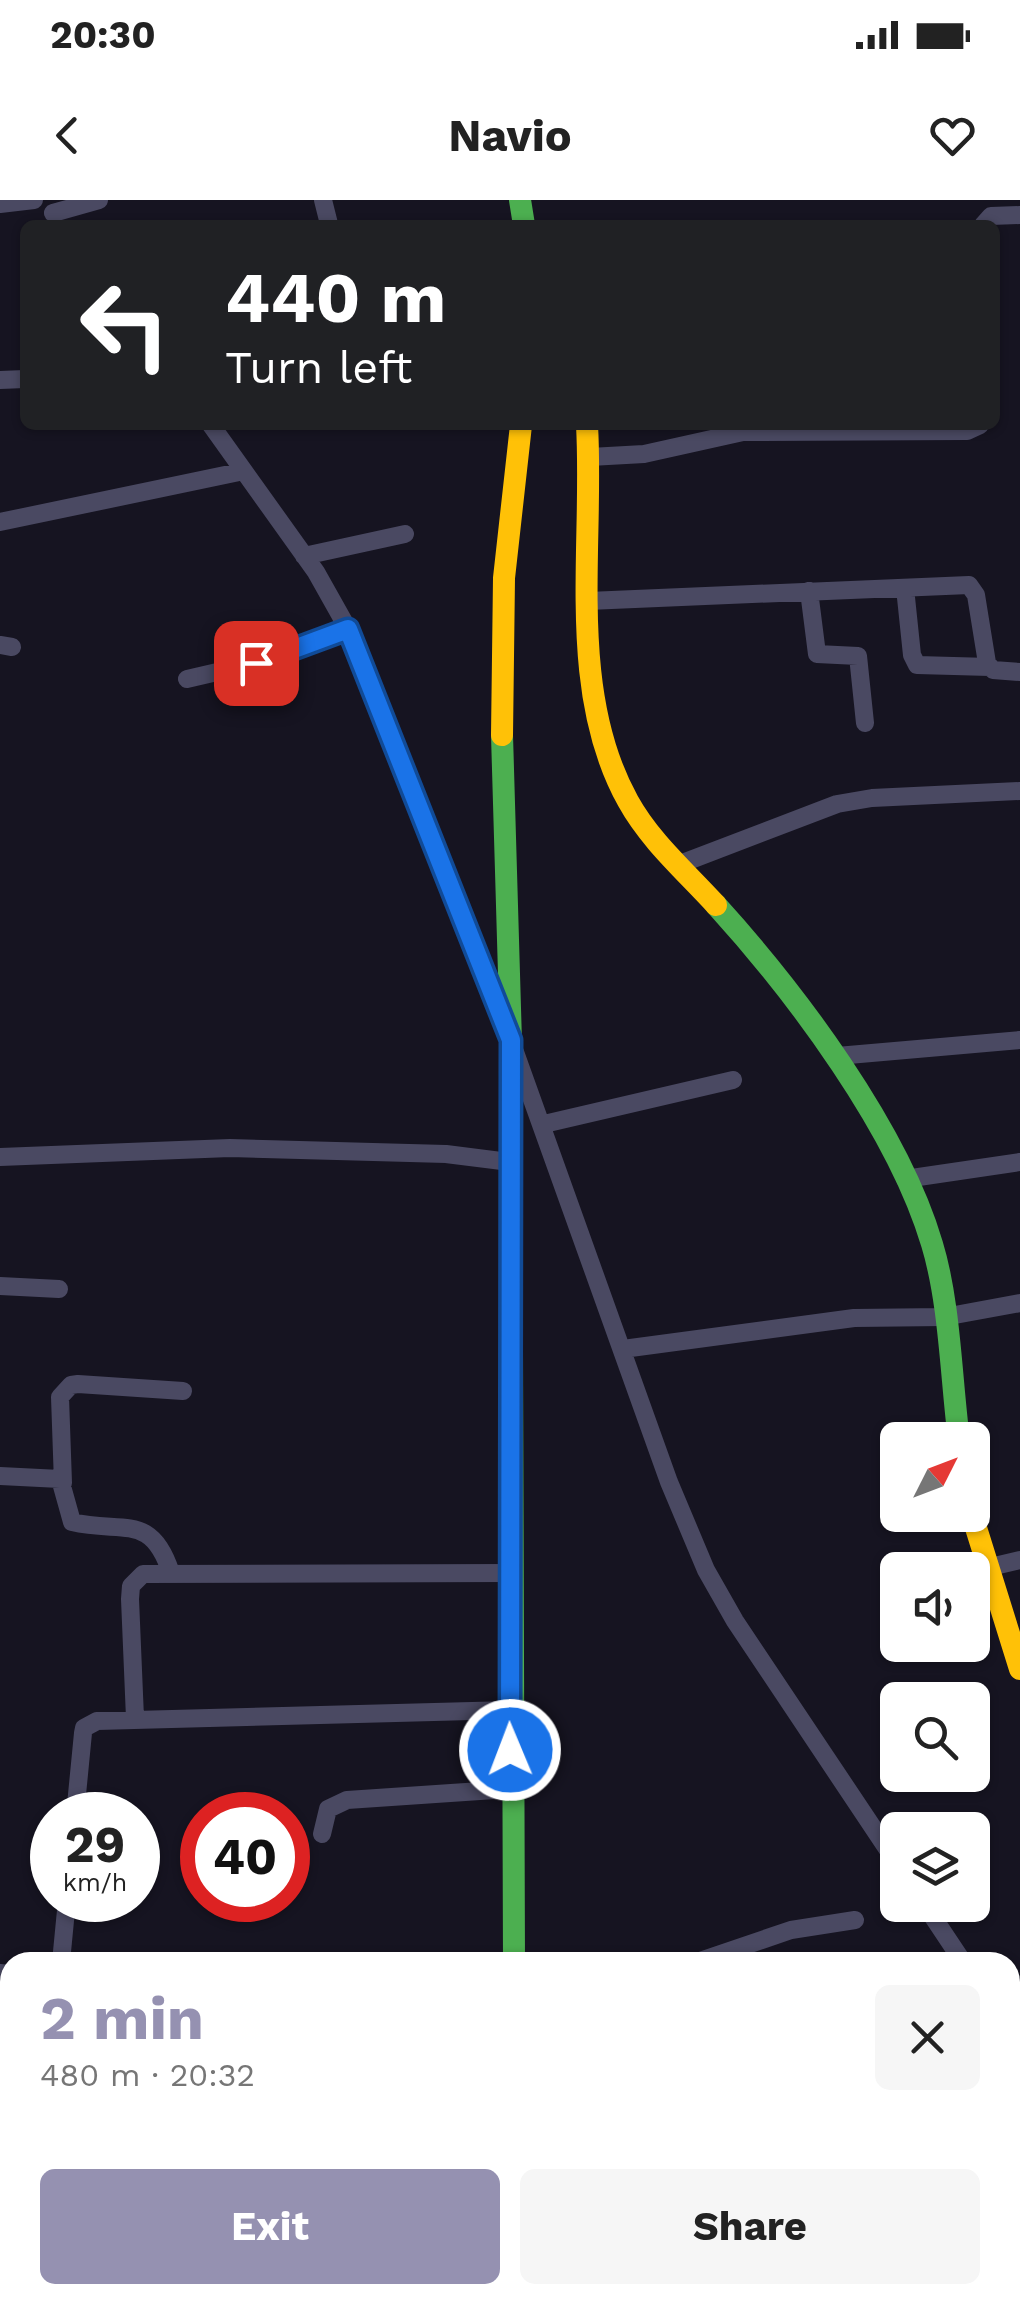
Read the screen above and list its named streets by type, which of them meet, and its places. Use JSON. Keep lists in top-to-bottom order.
{
  "north": "top right",
  "page": {
    "status": "20:30",
    "header": "Navio",
    "turn": ["440 m", "Turn left"],
    "speed": "29 km/h",
    "limit": "40",
    "heading": ["2 min", "480 m · 20:32"],
    "buttons": ["Exit", "Share"]
  }
}
